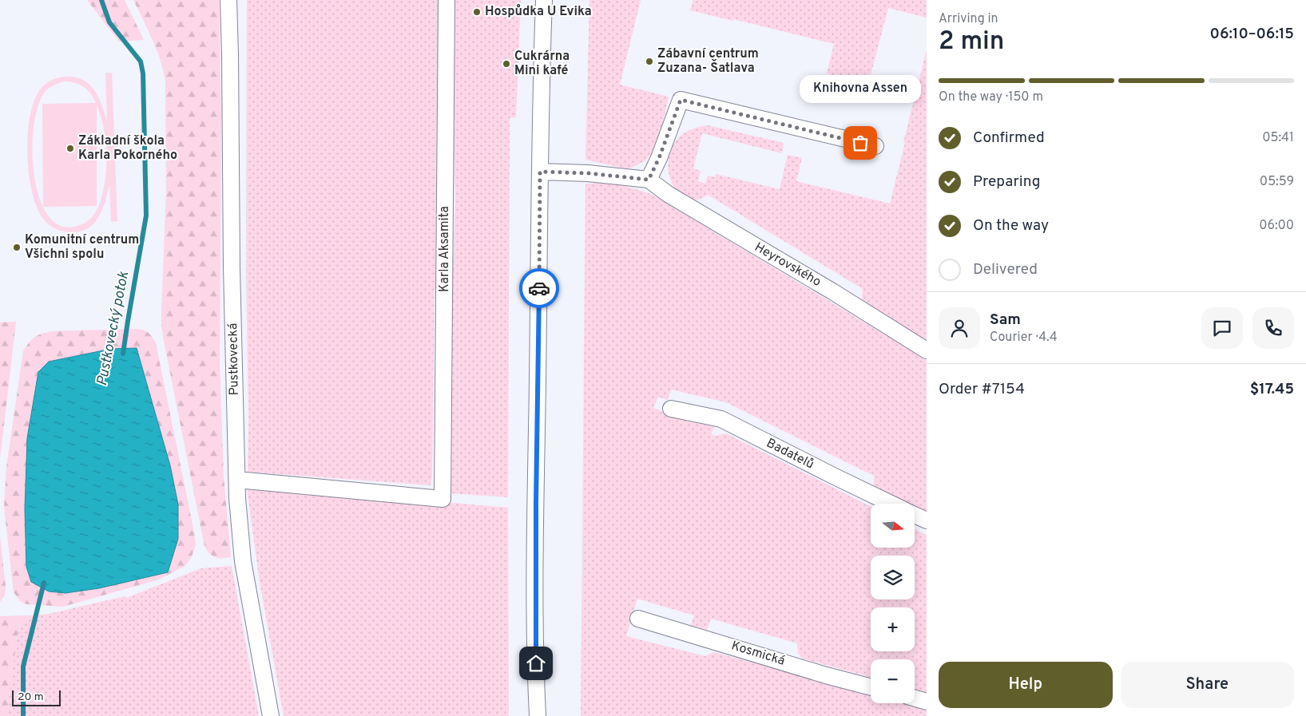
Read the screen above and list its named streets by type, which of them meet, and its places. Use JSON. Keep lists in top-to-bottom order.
{
  "streets": {
    "street": [
      "Karla Aksamita",
      "Heyrovského",
      "Pustkovecká",
      "Badatelů",
      "Kosmická"
    ]
  },
  "crossings": [
    ["Karla Aksamita", "Pustkovecká"]
  ],
  "water": ["Pustkovecký potok"],
  "places": [
    "Hospůdka U Evika",
    "Zábavní centrum Zuzana- Šatlava",
    "Cukrárna Mini kafé",
    "Knihovna Assen",
    "Základní škola Karla Pokorného",
    "Komunitní centrum Všichni spolu"
  ],
  "scale_bar": "20 m",
  "north": "right",
  "page": {
    "heading": ["2 min", "Arriving in", "06:10–06:15"],
    "panel": [
      "Sam",
      "Courier · 4.4",
      "Order #7154",
      "$17.45"
    ],
    "bar": "On the way · 150 m",
    "bubble": "Knihovna Assen",
    "list": [
      ["Confirmed", "05:41"],
      ["Preparing", "05:59"],
      ["On the way", "06:00"],
      "Delivered"
    ],
    "map_buttons": ["+", "−"],
    "buttons": ["Help", "Share"],
    "scale": "20 m"
  }
}
